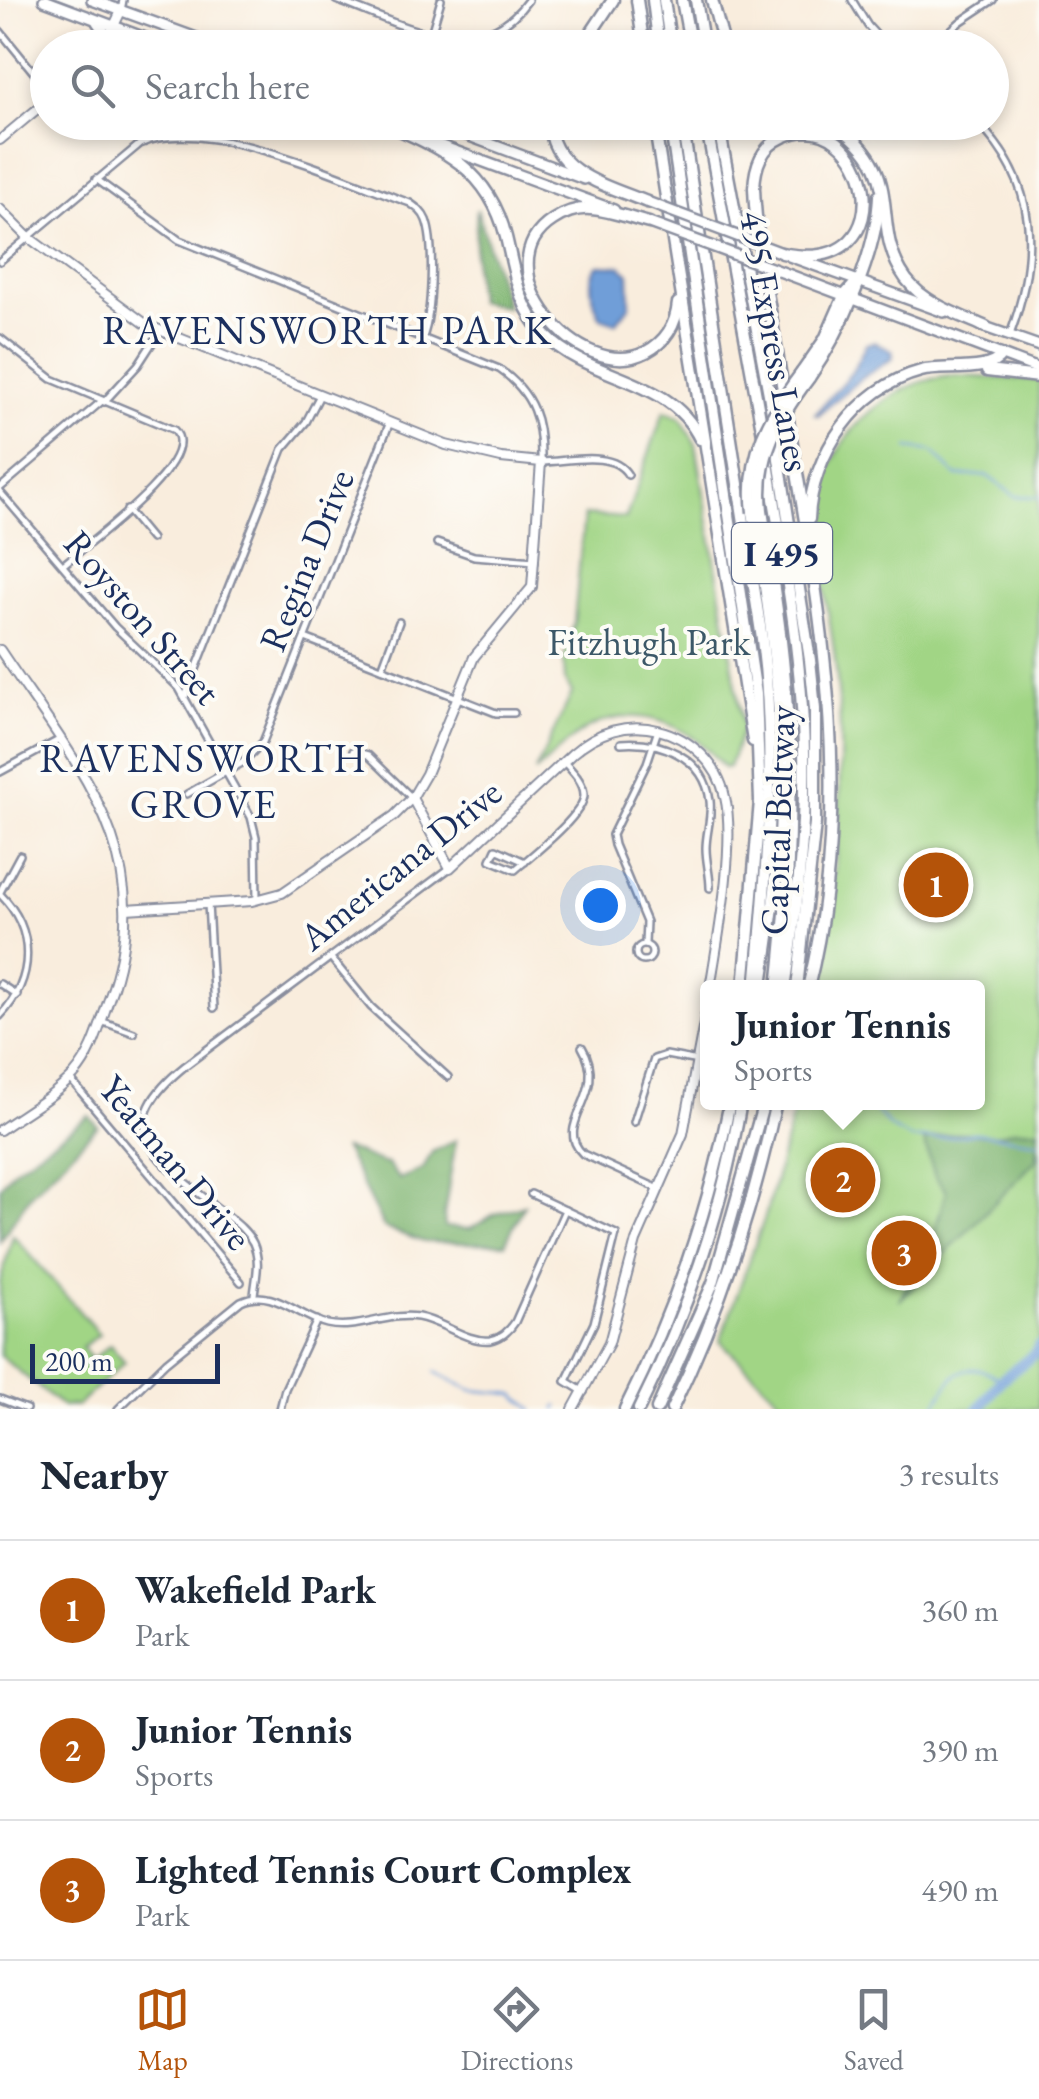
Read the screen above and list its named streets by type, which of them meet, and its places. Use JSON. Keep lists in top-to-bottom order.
{
  "streets": {
    "highway": ["495 Express Lanes", "I 495", "Capital Beltway"],
    "street": [
      "Regina Drive",
      "Royston Street",
      "Americana Drive",
      "Yeatman Drive"
    ]
  },
  "crossings": [
    ["Regina Drive", "Royston Street"]
  ],
  "districts": ["RAVENSWORTH PARK", "RAVENSWORTH GROVE"],
  "parks": ["Fitzhugh Park"],
  "scale_bar": "200 m",
  "page": {
    "search": "Search here",
    "pins": ["1", "2", "3"],
    "popup": ["Junior Tennis", "Sports"],
    "scale": "200 m",
    "heading": ["Nearby", "3 results"],
    "list": [
      {
        "mark": "1",
        "name": "Wakefield Park",
        "note": "Park",
        "value": "360 m"
      },
      {
        "mark": "2",
        "name": "Junior Tennis",
        "note": "Sports",
        "value": "390 m"
      },
      {
        "mark": "3",
        "name": "Lighted Tennis Court Complex",
        "note": "Park",
        "value": "490 m"
      }
    ],
    "nav": ["Map", "Directions", "Saved"]
  }
}
